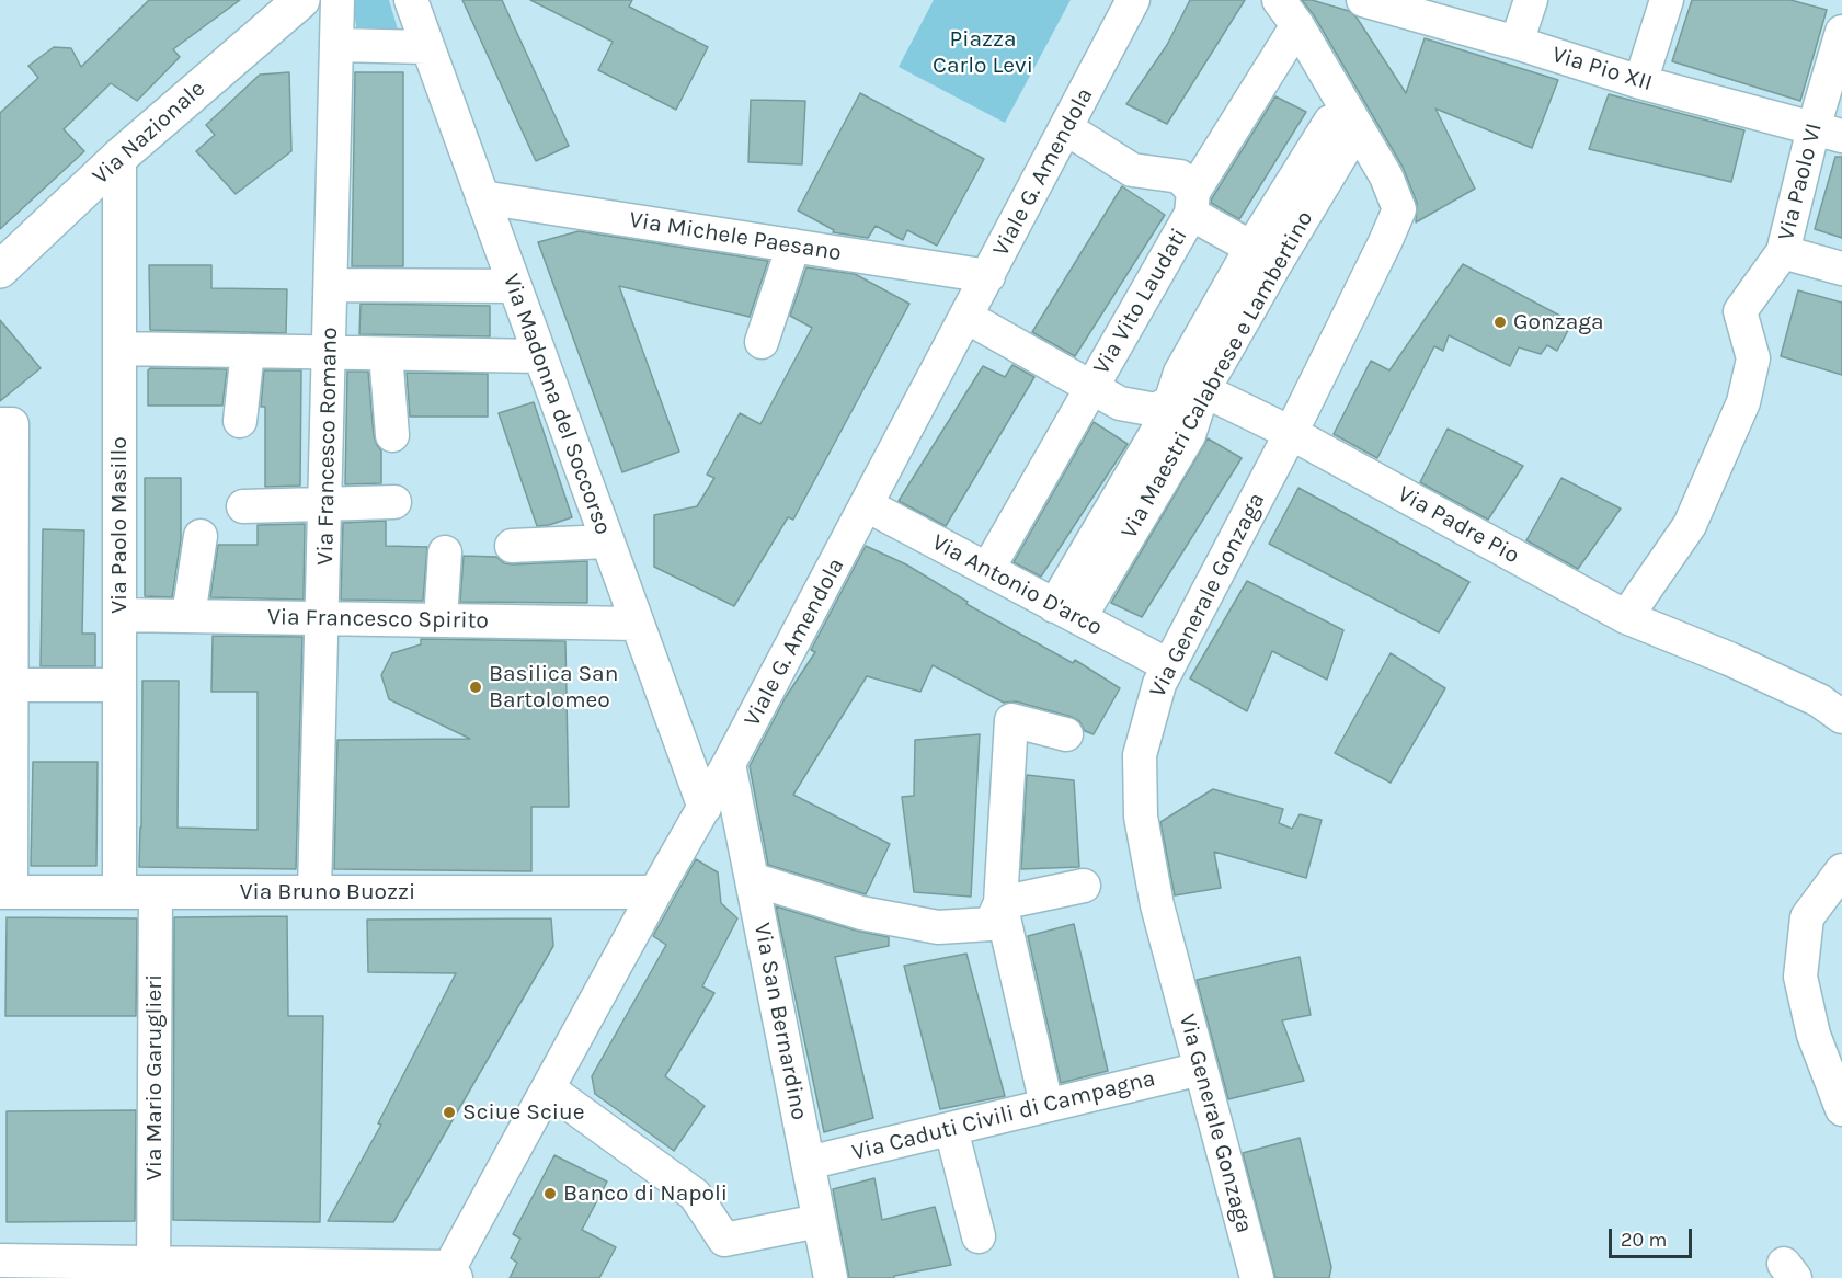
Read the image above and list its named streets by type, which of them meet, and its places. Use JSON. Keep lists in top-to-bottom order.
{
  "streets": {
    "main road": ["Via Nazionale"],
    "street": [
      "Via Pio XII",
      "Viale G. Amendola",
      "Via Paolo VI",
      "Via Michele Paesano",
      "Via Vito Laudati",
      "Via Maestri Calabrese e Lambertino",
      "Via Madonna del Soccorso",
      "Via Francesco Romano",
      "Via Paolo Masillo",
      "Via Padre Pio",
      "Via Antonio D'arco",
      "Via Generale Gonzaga",
      "Via Francesco Spirito",
      "Via Bruno Buozzi",
      "Via San Bernardino",
      "Via Mario Garuglieri",
      "Via Caduti Civili di Campagna"
    ]
  },
  "crossings": [
    ["Via Pio XII", "Via Paolo VI"],
    ["Via Nazionale", "Via Paolo Masillo"],
    ["Viale G. Amendola", "Via Michele Paesano"],
    ["Viale G. Amendola", "Via Madonna del Soccorso"],
    ["Viale G. Amendola", "Via Antonio D'arco"],
    ["Viale G. Amendola", "Via Bruno Buozzi"],
    ["Viale G. Amendola", "Via San Bernardino"],
    ["Via Paolo VI", "Via Padre Pio"],
    ["Via Michele Paesano", "Via Madonna del Soccorso"],
    ["Via Vito Laudati", "Via Antonio D'arco"],
    ["Via Vito Laudati", "Via Generale Gonzaga"],
    ["Via Maestri Calabrese e Lambertino", "Via Padre Pio"],
    ["Via Maestri Calabrese e Lambertino", "Via Antonio D'arco"],
    ["Via Maestri Calabrese e Lambertino", "Via Generale Gonzaga"],
    ["Via Madonna del Soccorso", "Via Francesco Spirito"],
    ["Via Francesco Romano", "Via Francesco Spirito"],
    ["Via Francesco Romano", "Via Bruno Buozzi"],
    ["Via Paolo Masillo", "Via Francesco Spirito"],
    ["Via Paolo Masillo", "Via Bruno Buozzi"],
    ["Via Padre Pio", "Via Generale Gonzaga"],
    ["Via Antonio D'arco", "Via Generale Gonzaga"],
    ["Via Generale Gonzaga", "Via Caduti Civili di Campagna"],
    ["Via Bruno Buozzi", "Via Mario Garuglieri"],
    ["Via San Bernardino", "Via Caduti Civili di Campagna"]
  ],
  "parks": ["Piazza Carlo Levi"],
  "places": [
    "Gonzaga",
    "Basilica San Bartolomeo",
    "Sciue Sciue",
    "Banco di Napoli"
  ],
  "scale_bar": "20 m"
}
